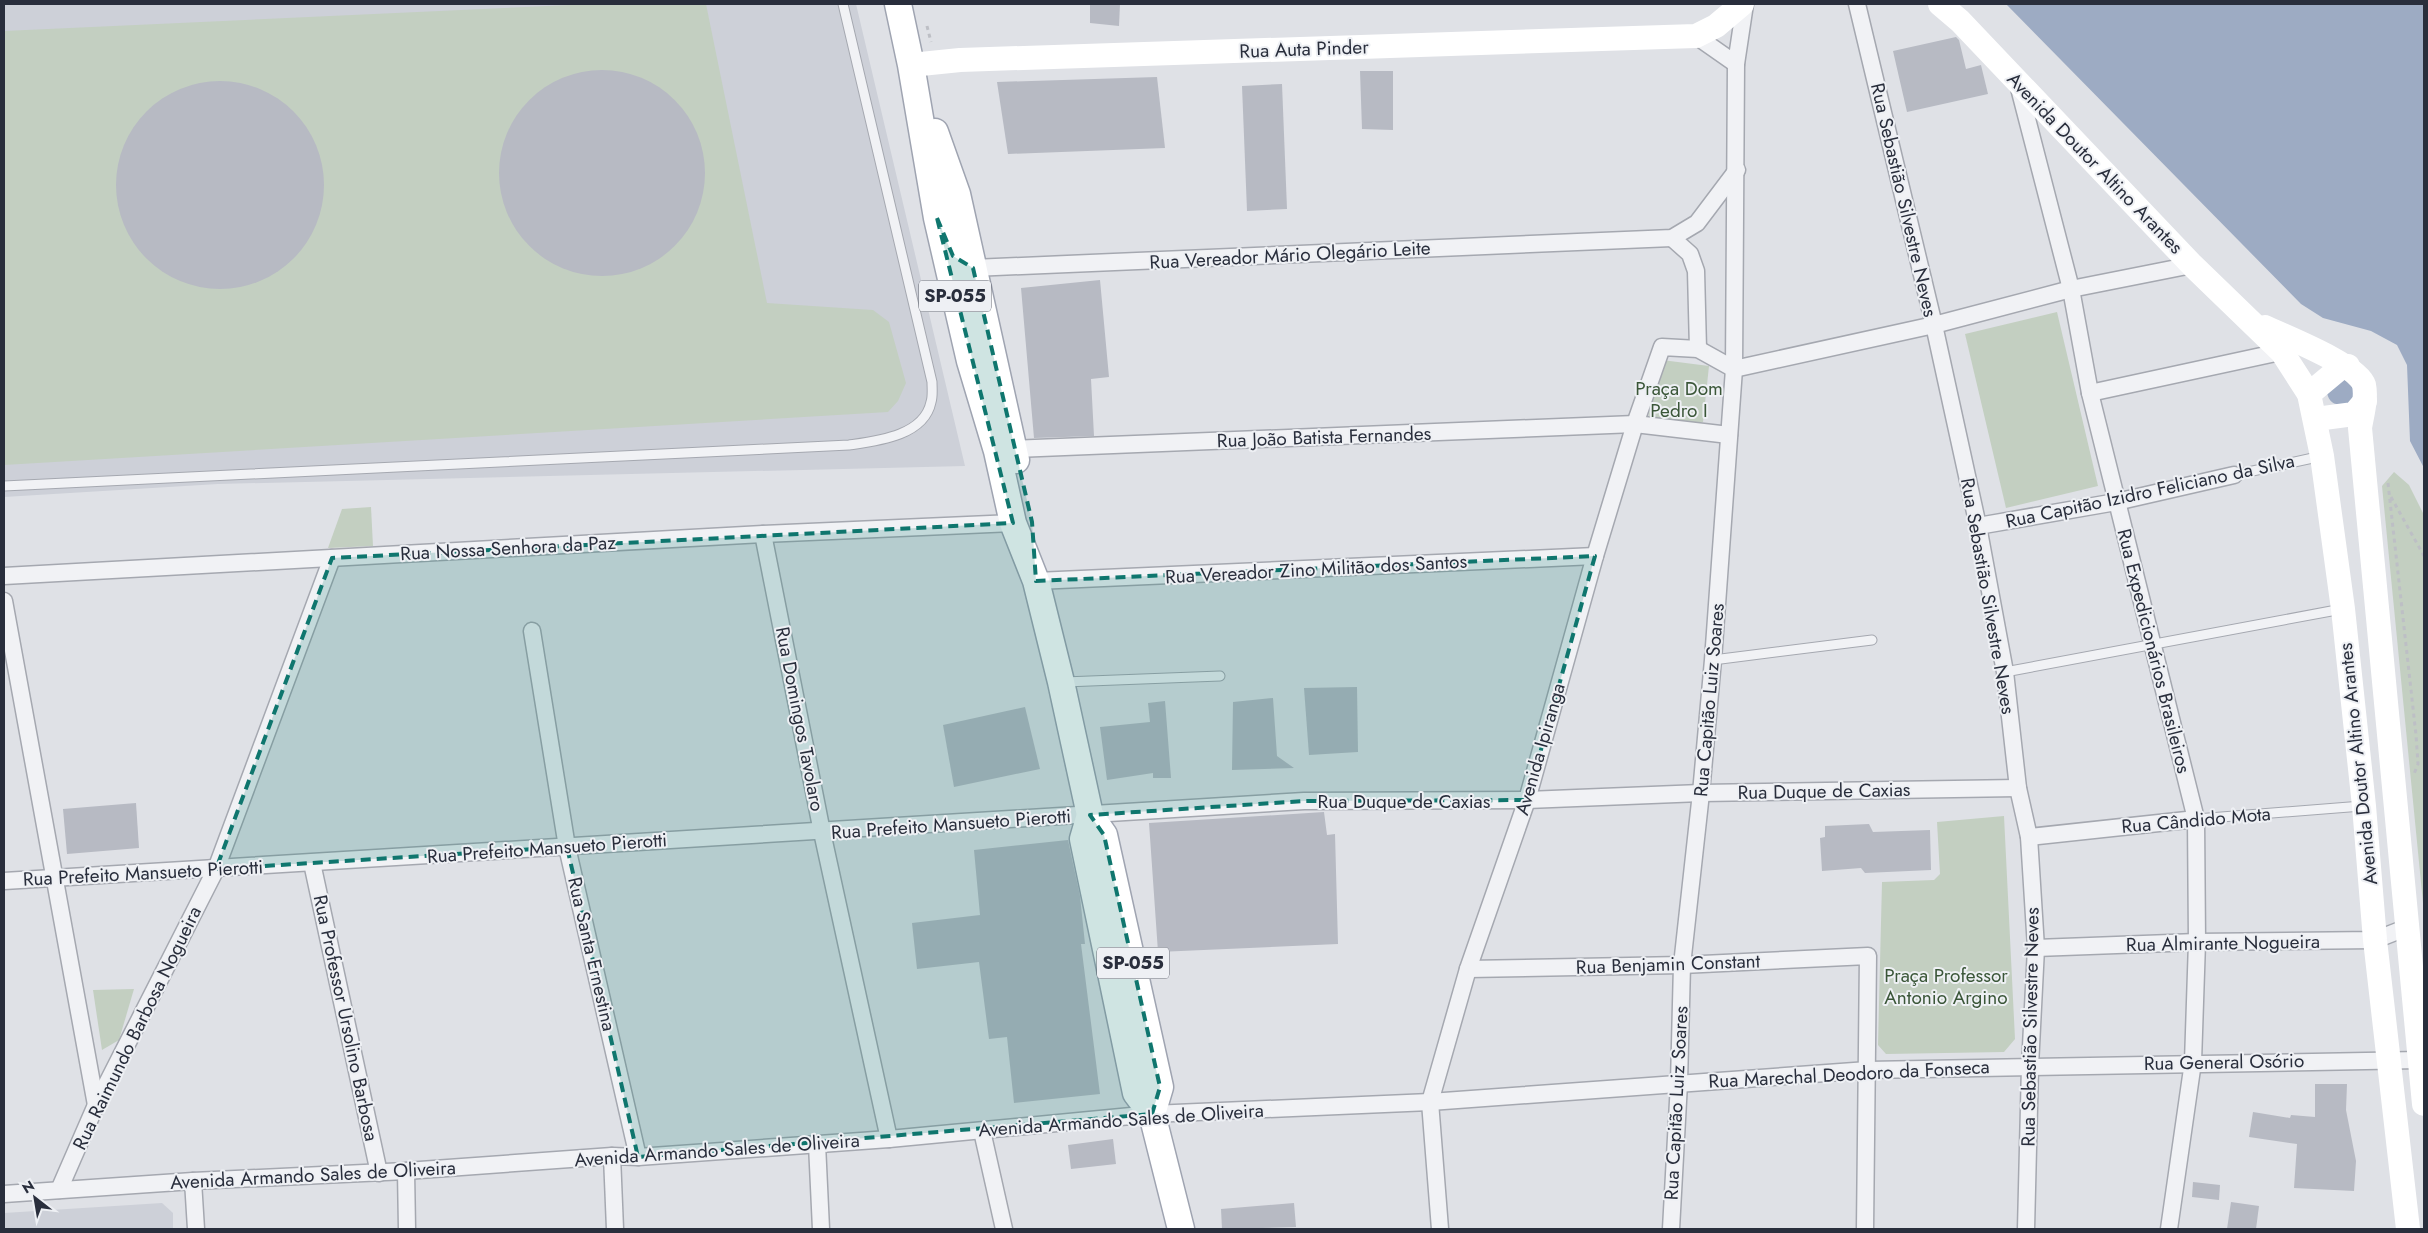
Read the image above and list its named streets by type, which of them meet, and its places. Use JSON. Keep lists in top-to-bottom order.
{
  "streets": {
    "main road": ["Rua Auta Pinder", "Avenida Doutor Altino Arantes", "SP-055"],
    "street": [
      "Rua Sebastião Silvestre Neves",
      "Rua Vereador Mário Olegário Leite",
      "Rua João Batista Fernandes",
      "Rua Capitão Izidro Feliciano da Silva",
      "Rua Nossa Senhora da Paz",
      "Rua Vereador Zino Militão dos Santos",
      "Rua Expedicionários Brasileiros",
      "Rua Capitão Luiz Soares",
      "Rua Domingos Tavolaro",
      "Avenida Ipiranga",
      "Rua Duque de Caxias",
      "Rua Cândido Mota",
      "Rua Prefeito Mansueto Pierotti",
      "Rua Almirante Nogueira",
      "Rua Santa Ernestina",
      "Rua Benjamin Constant",
      "Rua Professor Ursolino Barbosa",
      "Rua Raimundo Barbosa Nogueira",
      "Rua General Osório",
      "Rua Marechal Deodoro da Fonseca",
      "Avenida Armando Sales de Oliveira"
    ]
  },
  "crossings": [
    ["Rua Auta Pinder", "SP-055"],
    ["Avenida Doutor Altino Arantes", "Rua Capitão Izidro Feliciano da Silva"],
    ["Avenida Doutor Altino Arantes", "Rua Expedicionários Brasileiros"],
    ["Avenida Doutor Altino Arantes", "Rua Cândido Mota"],
    ["Avenida Doutor Altino Arantes", "Rua Almirante Nogueira"],
    ["Avenida Doutor Altino Arantes", "Rua General Osório"],
    ["Rua Sebastião Silvestre Neves", "Rua Capitão Izidro Feliciano da Silva"],
    ["Rua Sebastião Silvestre Neves", "Rua Duque de Caxias"],
    ["Rua Sebastião Silvestre Neves", "Rua Cândido Mota"],
    ["Rua Sebastião Silvestre Neves", "Rua Almirante Nogueira"],
    ["Rua Sebastião Silvestre Neves", "Rua General Osório"],
    ["Rua Sebastião Silvestre Neves", "Rua Marechal Deodoro da Fonseca"],
    ["Rua Vereador Mário Olegário Leite", "SP-055"],
    ["SP-055", "Rua João Batista Fernandes"],
    ["SP-055", "Rua Nossa Senhora da Paz"],
    ["SP-055", "Rua Vereador Zino Militão dos Santos"],
    ["SP-055", "Rua Duque de Caxias"],
    ["SP-055", "Rua Prefeito Mansueto Pierotti"],
    ["Rua João Batista Fernandes", "Rua Capitão Luiz Soares"],
    ["Rua João Batista Fernandes", "Avenida Ipiranga"],
    ["Rua Capitão Izidro Feliciano da Silva", "Rua Expedicionários Brasileiros"],
    ["Rua Nossa Senhora da Paz", "Rua Domingos Tavolaro"],
    ["Rua Nossa Senhora da Paz", "Rua Raimundo Barbosa Nogueira"],
    ["Rua Vereador Zino Militão dos Santos", "Avenida Ipiranga"],
    ["Rua Expedicionários Brasileiros", "Rua Cândido Mota"],
    ["Rua Expedicionários Brasileiros", "Rua Almirante Nogueira"],
    ["Rua Expedicionários Brasileiros", "Rua General Osório"],
    ["Rua Capitão Luiz Soares", "Avenida Ipiranga"],
    ["Rua Capitão Luiz Soares", "Rua Duque de Caxias"],
    ["Rua Capitão Luiz Soares", "Rua Benjamin Constant"],
    ["Rua Capitão Luiz Soares", "Rua Marechal Deodoro da Fonseca"],
    ["Rua Domingos Tavolaro", "Rua Prefeito Mansueto Pierotti"],
    ["Rua Domingos Tavolaro", "Avenida Armando Sales de Oliveira"],
    ["Avenida Ipiranga", "Rua Duque de Caxias"],
    ["Avenida Ipiranga", "Rua Benjamin Constant"],
    ["Avenida Ipiranga", "Rua Marechal Deodoro da Fonseca"],
    ["Avenida Ipiranga", "Avenida Armando Sales de Oliveira"],
    ["Rua Duque de Caxias", "Rua Prefeito Mansueto Pierotti"],
    ["Rua Prefeito Mansueto Pierotti", "Rua Santa Ernestina"],
    ["Rua Prefeito Mansueto Pierotti", "Rua Professor Ursolino Barbosa"],
    ["Rua Prefeito Mansueto Pierotti", "Rua Raimundo Barbosa Nogueira"],
    ["Rua Santa Ernestina", "Avenida Armando Sales de Oliveira"],
    ["Rua Benjamin Constant", "Rua Marechal Deodoro da Fonseca"],
    ["Rua Professor Ursolino Barbosa", "Avenida Armando Sales de Oliveira"],
    ["Rua Raimundo Barbosa Nogueira", "Avenida Armando Sales de Oliveira"],
    ["Rua General Osório", "Rua Marechal Deodoro da Fonseca"],
    ["Rua Marechal Deodoro da Fonseca", "Avenida Armando Sales de Oliveira"]
  ],
  "parks": ["Praça Dom Pedro I", "Praça Professor Antonio Argino"],
  "north": "top left"
}
